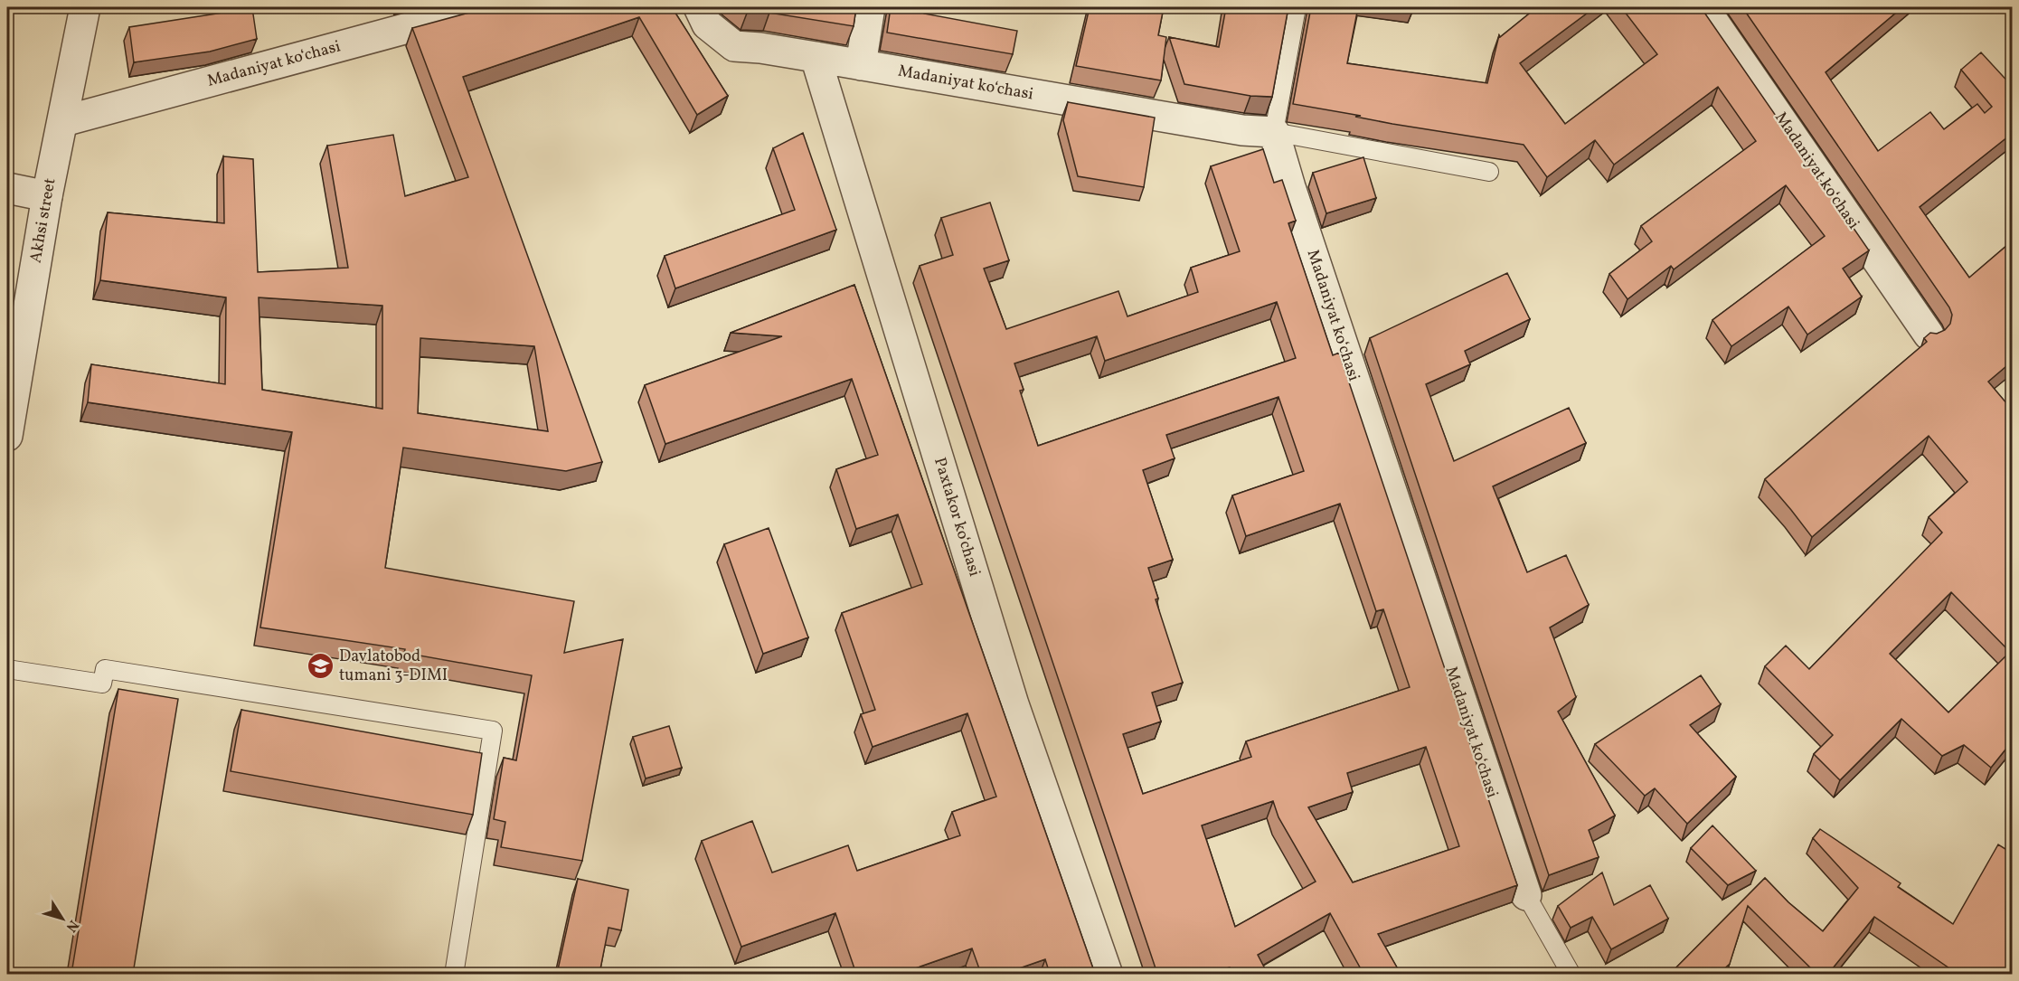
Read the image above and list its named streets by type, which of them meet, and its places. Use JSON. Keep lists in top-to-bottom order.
{
  "streets": {
    "street": ["Madaniyat koʻchasi", "Akhsi street", "Paxtakor koʻchasi"]
  },
  "crossings": [
    ["Madaniyat koʻchasi", "Akhsi street"],
    ["Madaniyat koʻchasi", "Paxtakor koʻchasi"]
  ],
  "places": {
    "school or university": ["Davlatobod tumani 3-DIMI"]
  },
  "north": "bottom right"
}
